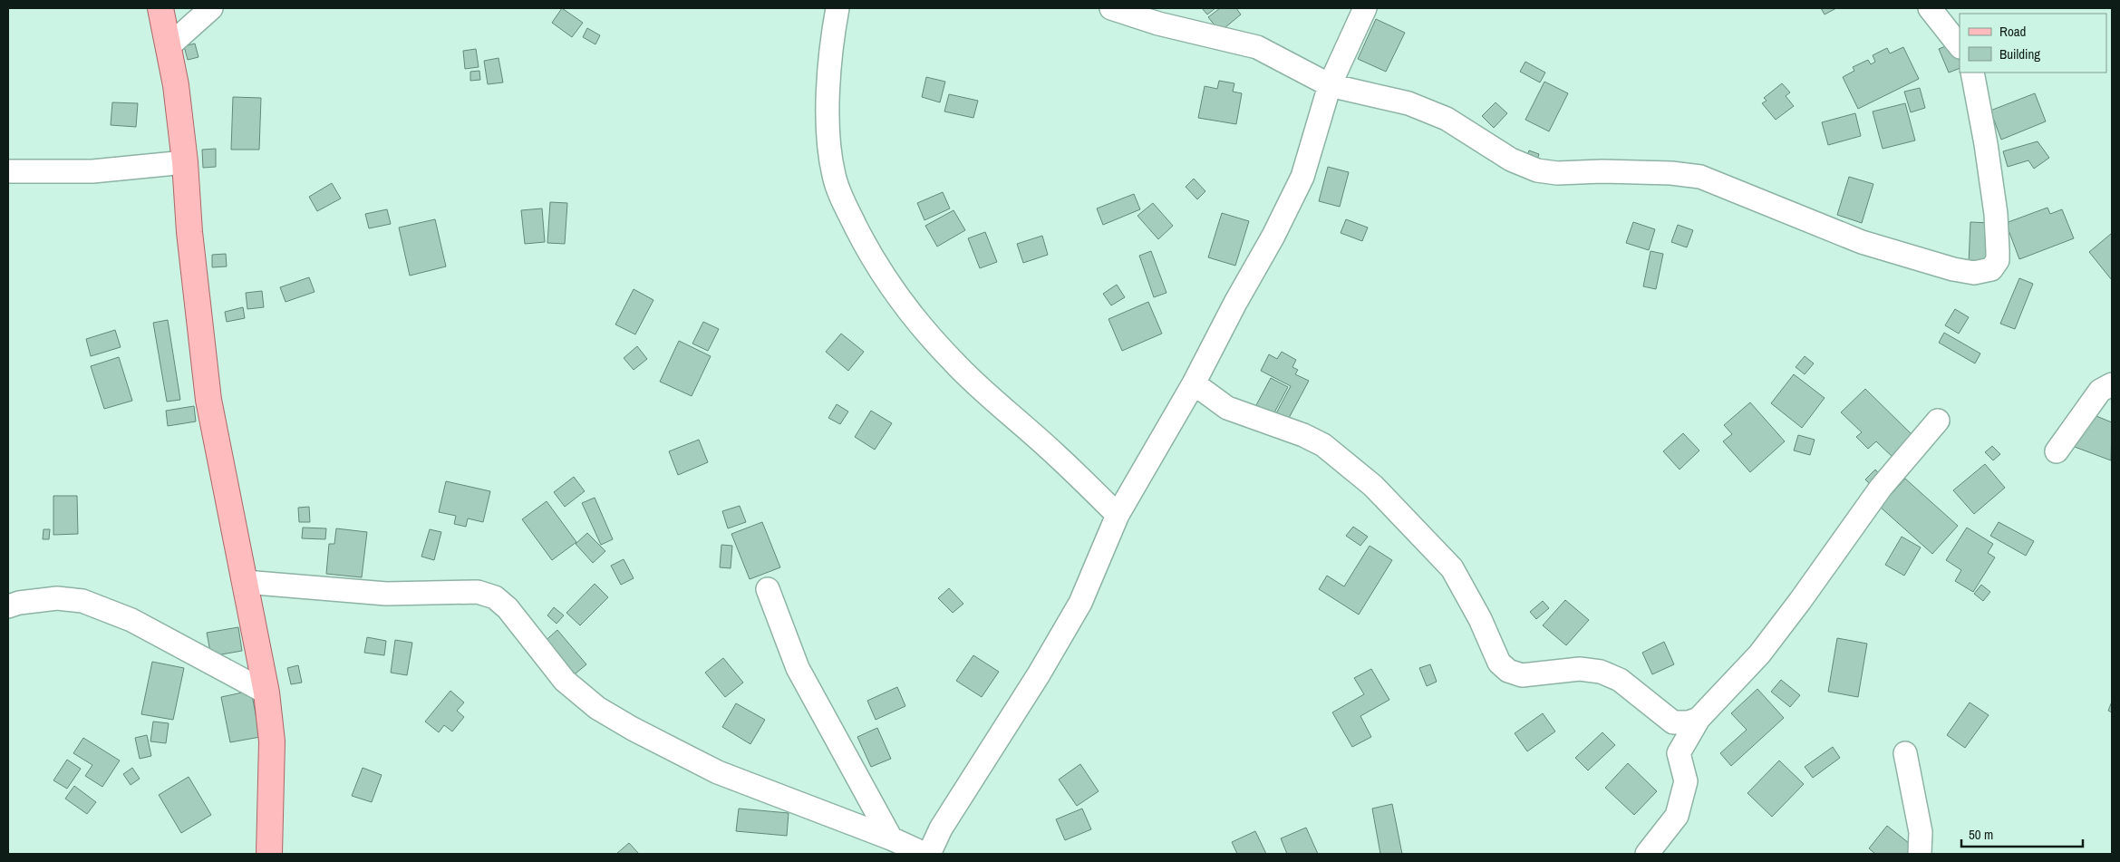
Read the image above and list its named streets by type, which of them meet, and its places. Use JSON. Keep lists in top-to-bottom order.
{
  "legend": ["Road", "Building"],
  "scale_bar": "50 m"
}
